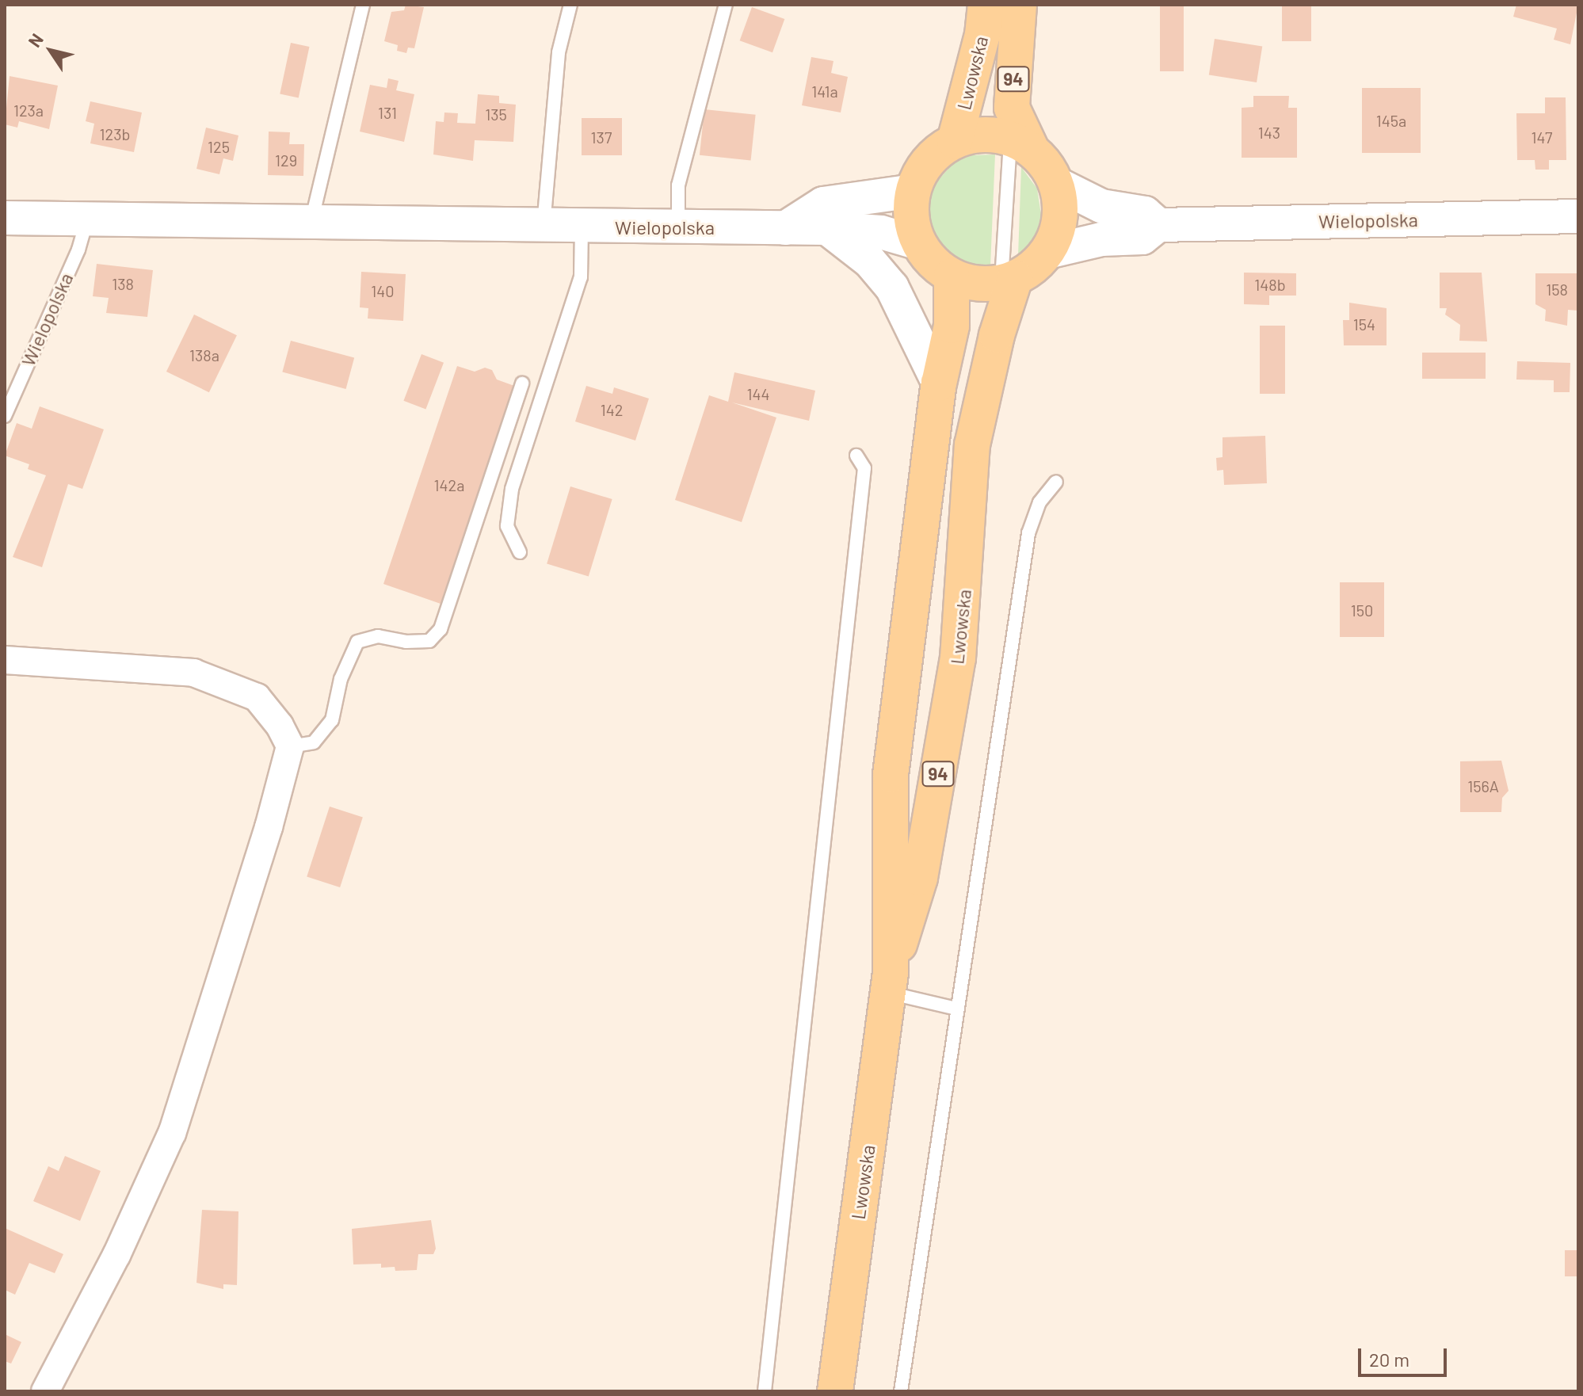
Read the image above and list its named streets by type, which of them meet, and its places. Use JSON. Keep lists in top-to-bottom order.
{
  "streets": {
    "main road": ["Lwowska", "94"],
    "street": ["Wielopolska"]
  },
  "house_numbers": [
    "141a",
    "123a",
    "131",
    "135",
    "145a",
    "143",
    "123b",
    "137",
    "147",
    "125",
    "129",
    "138",
    "148b",
    "158",
    "140",
    "154",
    "138a",
    "144",
    "142",
    "142a",
    "150",
    "156A"
  ],
  "scale_bar": "20 m",
  "north": "top left"
}
